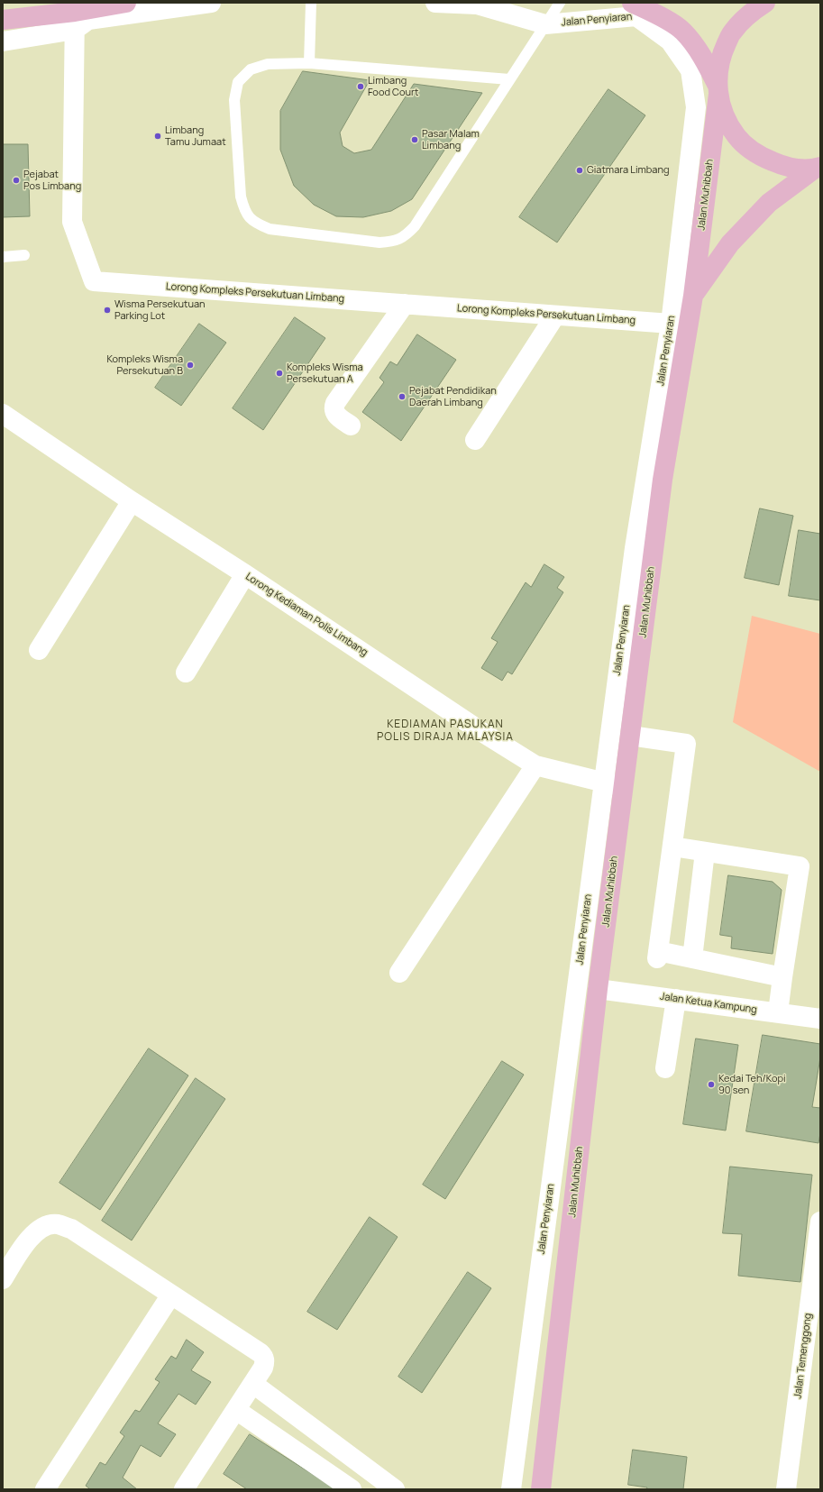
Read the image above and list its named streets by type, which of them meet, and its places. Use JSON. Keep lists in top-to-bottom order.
{
  "streets": {
    "main road": ["Jalan Muhibbah"],
    "street": [
      "Jalan Penyiaran",
      "Lorong Kompleks Persekutuan Limbang",
      "Lorong Kediaman Polis Limbang",
      "Jalan Ketua Kampung",
      "Jalan Temenggong"
    ]
  },
  "crossings": [
    ["Jalan Penyiaran", "Jalan Muhibbah"],
    ["Jalan Penyiaran", "Lorong Kompleks Persekutuan Limbang"],
    ["Jalan Penyiaran", "Lorong Kediaman Polis Limbang"],
    ["Jalan Muhibbah", "Lorong Kompleks Persekutuan Limbang"],
    ["Jalan Muhibbah", "Lorong Kediaman Polis Limbang"],
    ["Jalan Muhibbah", "Jalan Ketua Kampung"]
  ],
  "districts": ["KEDIAMAN PASUKAN POLIS DIRAJA MALAYSIA"],
  "places": [
    "Limbang Food Court",
    "Limbang Tamu Jumaat",
    "Pasar Malam Limbang",
    "Giatmara Limbang",
    "Pejabat Pos Limbang",
    "Wisma Persekutuan Parking Lot",
    "Kompleks Wisma Persekutuan B",
    "Kompleks Wisma Persekutuan A",
    "Pejabat Pendidikan Daerah Limbang",
    "Kedai Teh/Kopi 90 sen"
  ]
}
